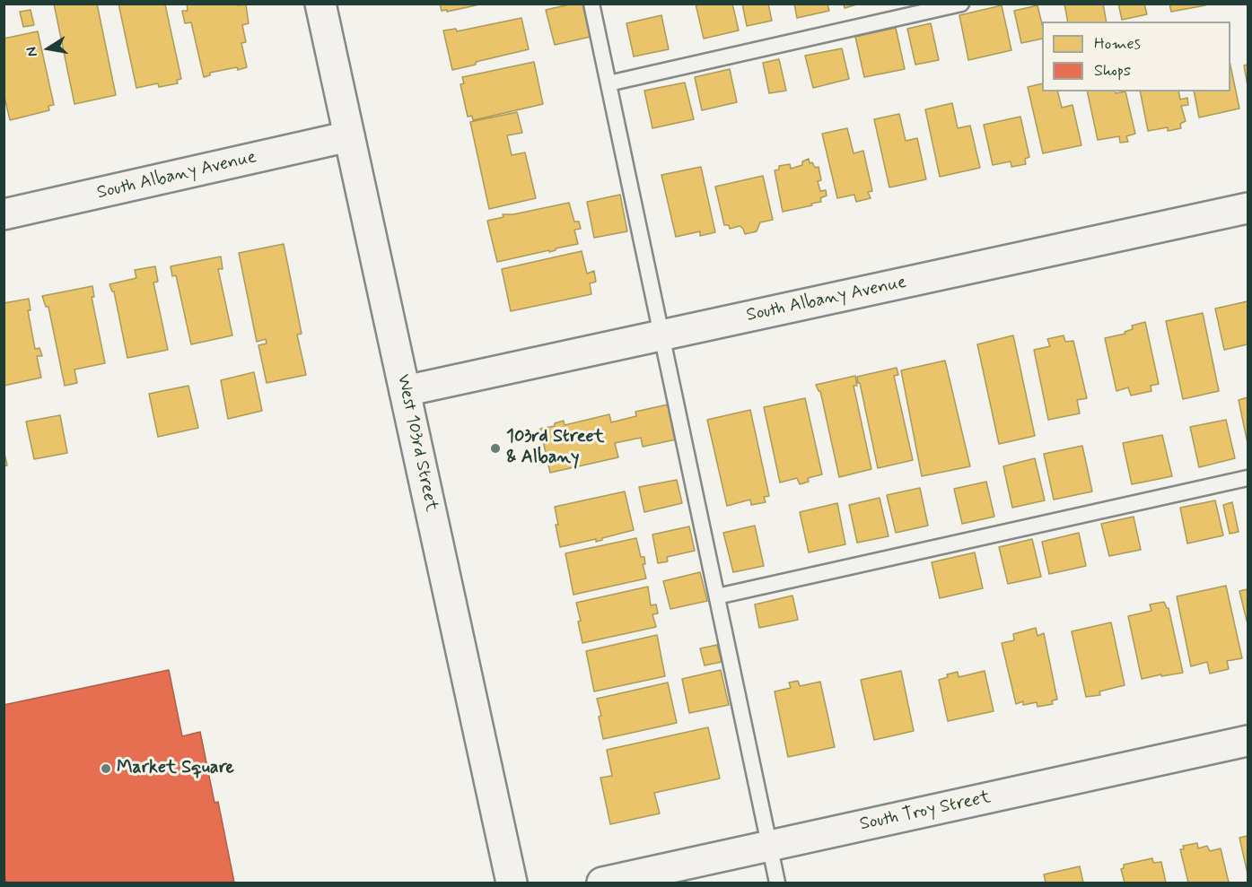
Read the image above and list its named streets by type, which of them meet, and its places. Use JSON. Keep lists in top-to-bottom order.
{
  "streets": {
    "street": ["South Albany Avenue", "West 103rd Street", "South Troy Street"]
  },
  "crossings": [
    ["South Albany Avenue", "West 103rd Street"]
  ],
  "places": ["103rd Street & Albany", "Market Square"],
  "legend": ["Homes", "Shops"],
  "north": "left"
}
